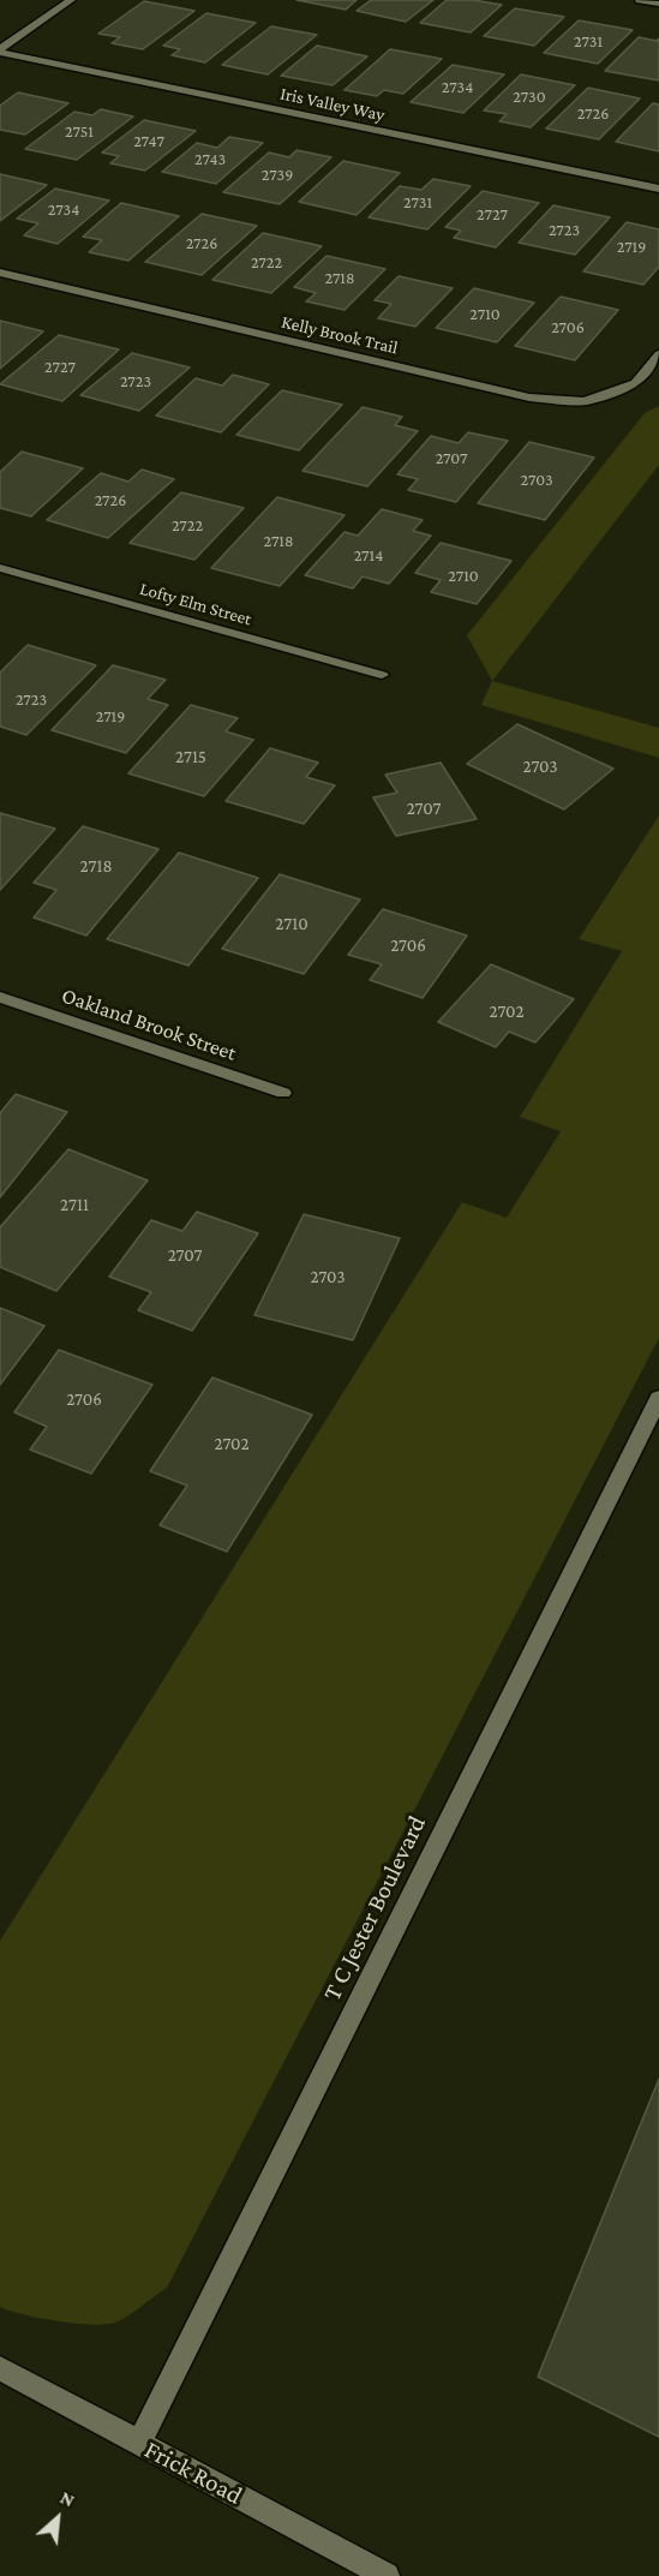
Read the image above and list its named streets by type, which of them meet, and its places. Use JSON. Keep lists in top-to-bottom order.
{
  "streets": {
    "street": [
      "Iris Valley Way",
      "Kelly Brook Trail",
      "Lofty Elm Street",
      "Oakland Brook Street",
      "T C Jester Boulevard",
      "Frick Road"
    ]
  },
  "crossings": [
    ["T C Jester Boulevard", "Frick Road"]
  ],
  "house_numbers": [
    "2731",
    "2734",
    "2730",
    "2726",
    "2751",
    "2747",
    "2743",
    "2739",
    "2731",
    "2734",
    "2727",
    "2723",
    "2726",
    "2719",
    "2722",
    "2718",
    "2710",
    "2706",
    "2727",
    "2723",
    "2707",
    "2703",
    "2726",
    "2722",
    "2718",
    "2714",
    "2710",
    "2723",
    "2719",
    "2715",
    "2703",
    "2707",
    "2718",
    "2710",
    "2706",
    "2702",
    "2711",
    "2707",
    "2703",
    "2706",
    "2702"
  ],
  "north": "top right"
}
